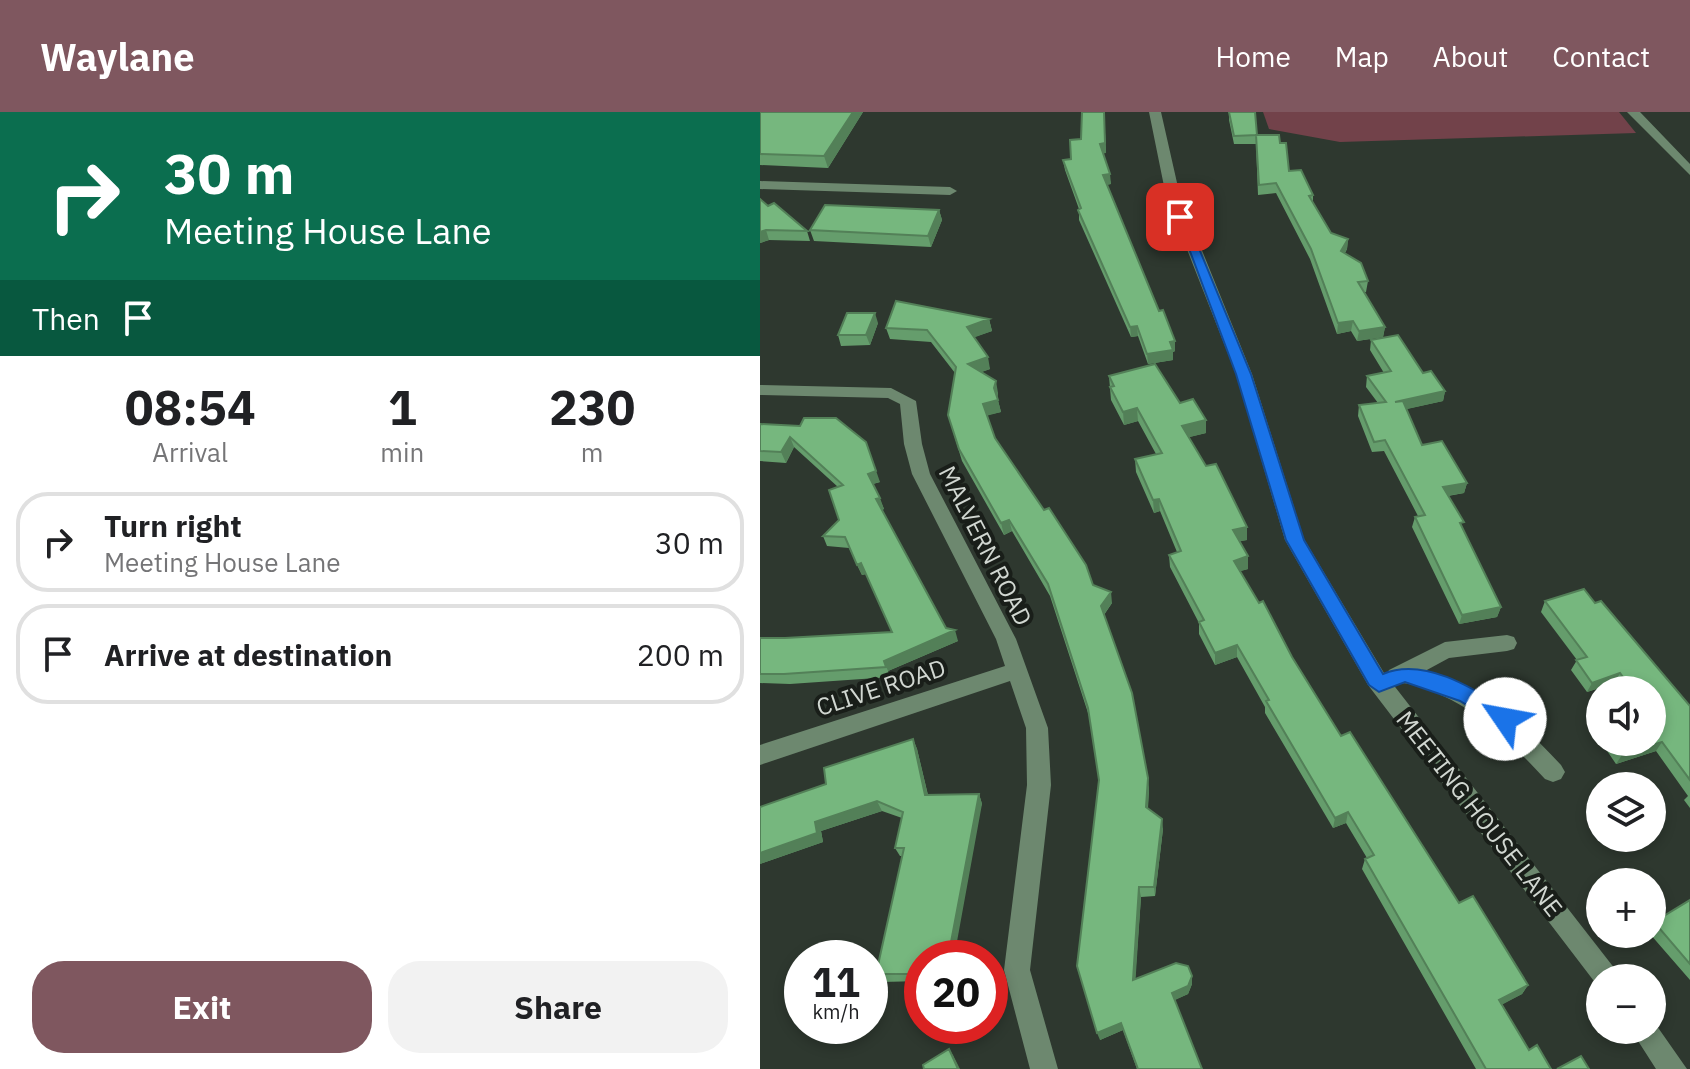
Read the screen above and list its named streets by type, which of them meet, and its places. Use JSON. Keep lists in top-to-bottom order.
{
  "streets": {
    "street": ["MALVERN ROAD", "CLIVE ROAD", "MEETING HOUSE LANE"]
  },
  "crossings": [
    ["MALVERN ROAD", "CLIVE ROAD"]
  ],
  "page": {
    "header": "Waylane",
    "nav": [
      "Home",
      "Map",
      "About",
      "Contact"
    ],
    "turn": ["30 m", "Meeting House Lane"],
    "then": "Then",
    "eta": [
      "08:54",
      "Arrival",
      "1",
      "min",
      "230",
      "m"
    ],
    "list": [
      {
        "name": "Turn right",
        "note": "Meeting House Lane",
        "value": "30 m"
      },
      {
        "name": "Arrive at destination",
        "value": "200 m"
      }
    ],
    "map_buttons": ["+", "−"],
    "speed": "11 km/h",
    "limit": "20",
    "buttons": ["Exit", "Share"]
  }
}
